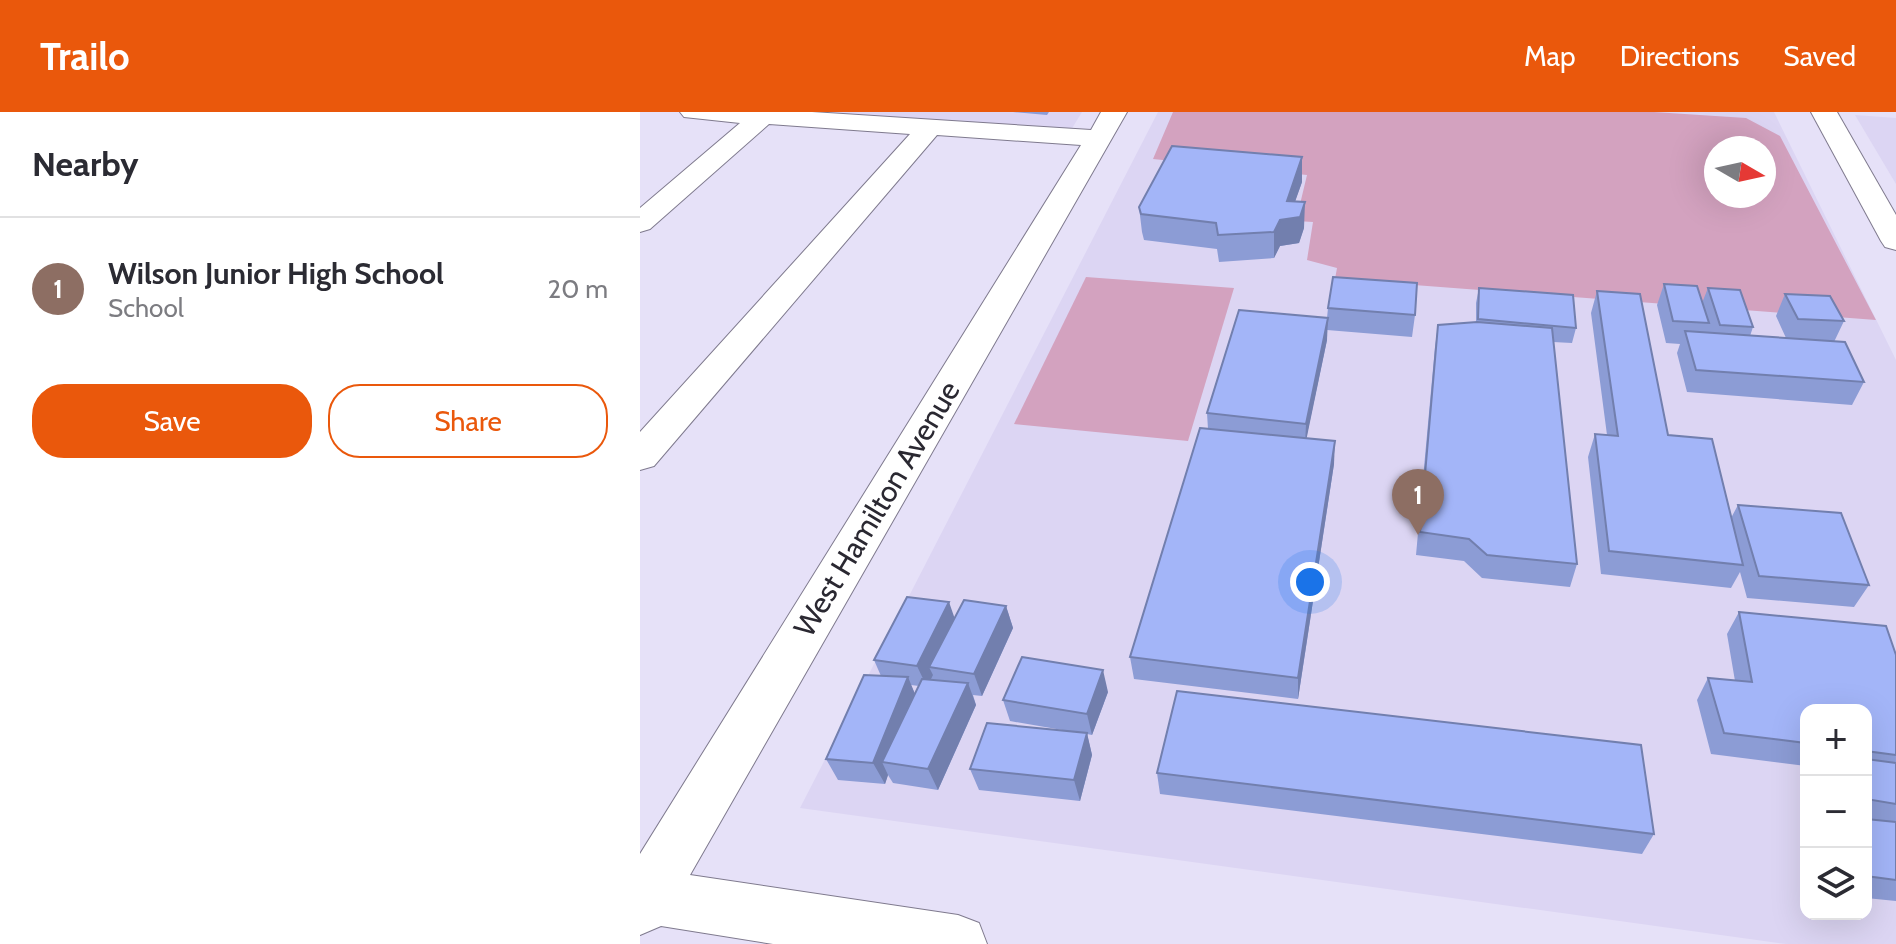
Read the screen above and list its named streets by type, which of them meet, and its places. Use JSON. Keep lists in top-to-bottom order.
{
  "streets": {
    "street": ["West Hamilton Avenue"]
  },
  "north": "right",
  "page": {
    "header": "Trailo",
    "nav": ["Map", "Directions", "Saved"],
    "heading": "Nearby",
    "list": [
      {
        "mark": "1",
        "name": "Wilson Junior High School",
        "note": "School",
        "value": "20 m"
      }
    ],
    "buttons": ["Save", "Share"],
    "pins": "1",
    "map_buttons": ["+", "−"]
  }
}
